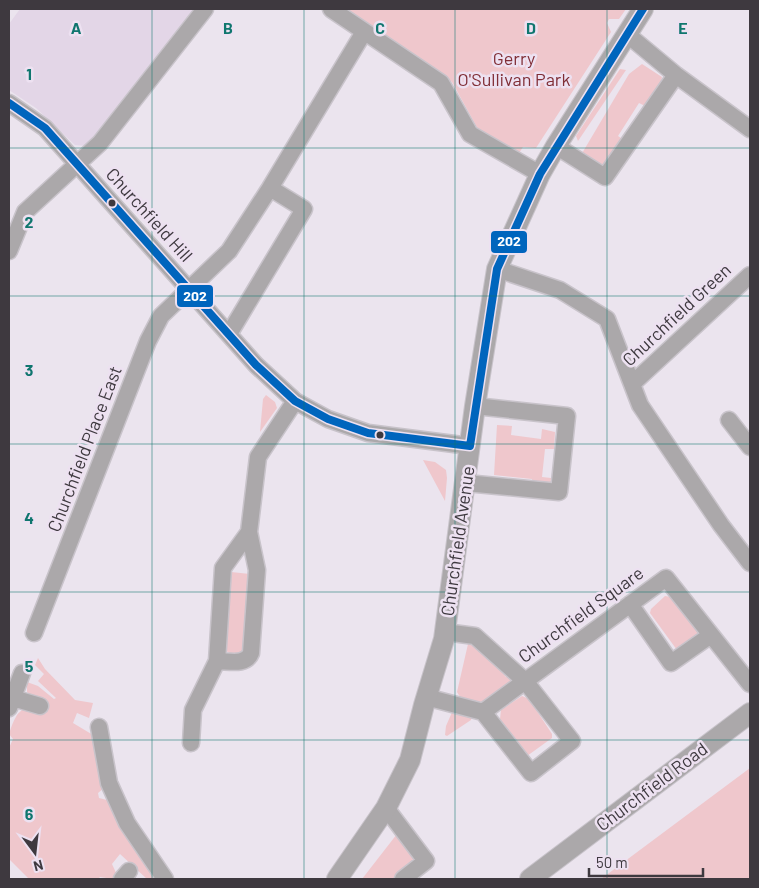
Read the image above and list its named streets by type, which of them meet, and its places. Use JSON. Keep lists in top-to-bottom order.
{
  "streets": {
    "street": [
      "Churchfield Hill",
      "Churchfield Green",
      "Churchfield Place East",
      "Churchfield Avenue",
      "Churchfield Square",
      "Churchfield Road"
    ]
  },
  "crossings": [
    ["Churchfield Hill", "Churchfield Place East"],
    ["Churchfield Hill", "Churchfield Avenue"]
  ],
  "parks": ["Gerry O'Sullivan Park"],
  "lines": ["transit line 202"],
  "scale_bar": "50 m",
  "north": "bottom",
  "grid": {
    "columns": [
      "A",
      "B",
      "C",
      "D",
      "E"
    ],
    "rows": [
      "1",
      "2",
      "3",
      "4",
      "5",
      "6"
    ]
  }
}
